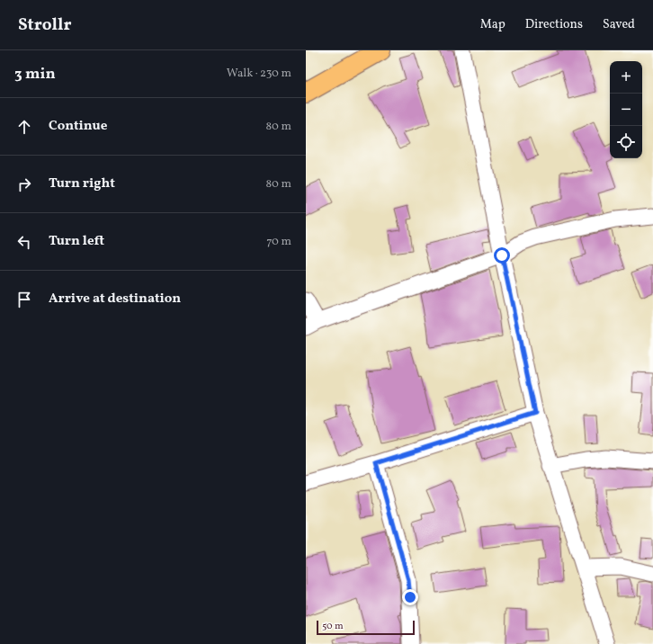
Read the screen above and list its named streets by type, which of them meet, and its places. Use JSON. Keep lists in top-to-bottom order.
{
  "scale_bar": "50 m",
  "page": {
    "header": "Strollr",
    "nav": ["Map", "Directions", "Saved"],
    "heading": ["3 min", "Walk · 230 m"],
    "map_buttons": ["+", "−"],
    "list": [
      ["Continue", "80 m"],
      ["Turn right", "80 m"],
      ["Turn left", "70 m"],
      "Arrive at destination"
    ],
    "scale": "50 m"
  }
}
